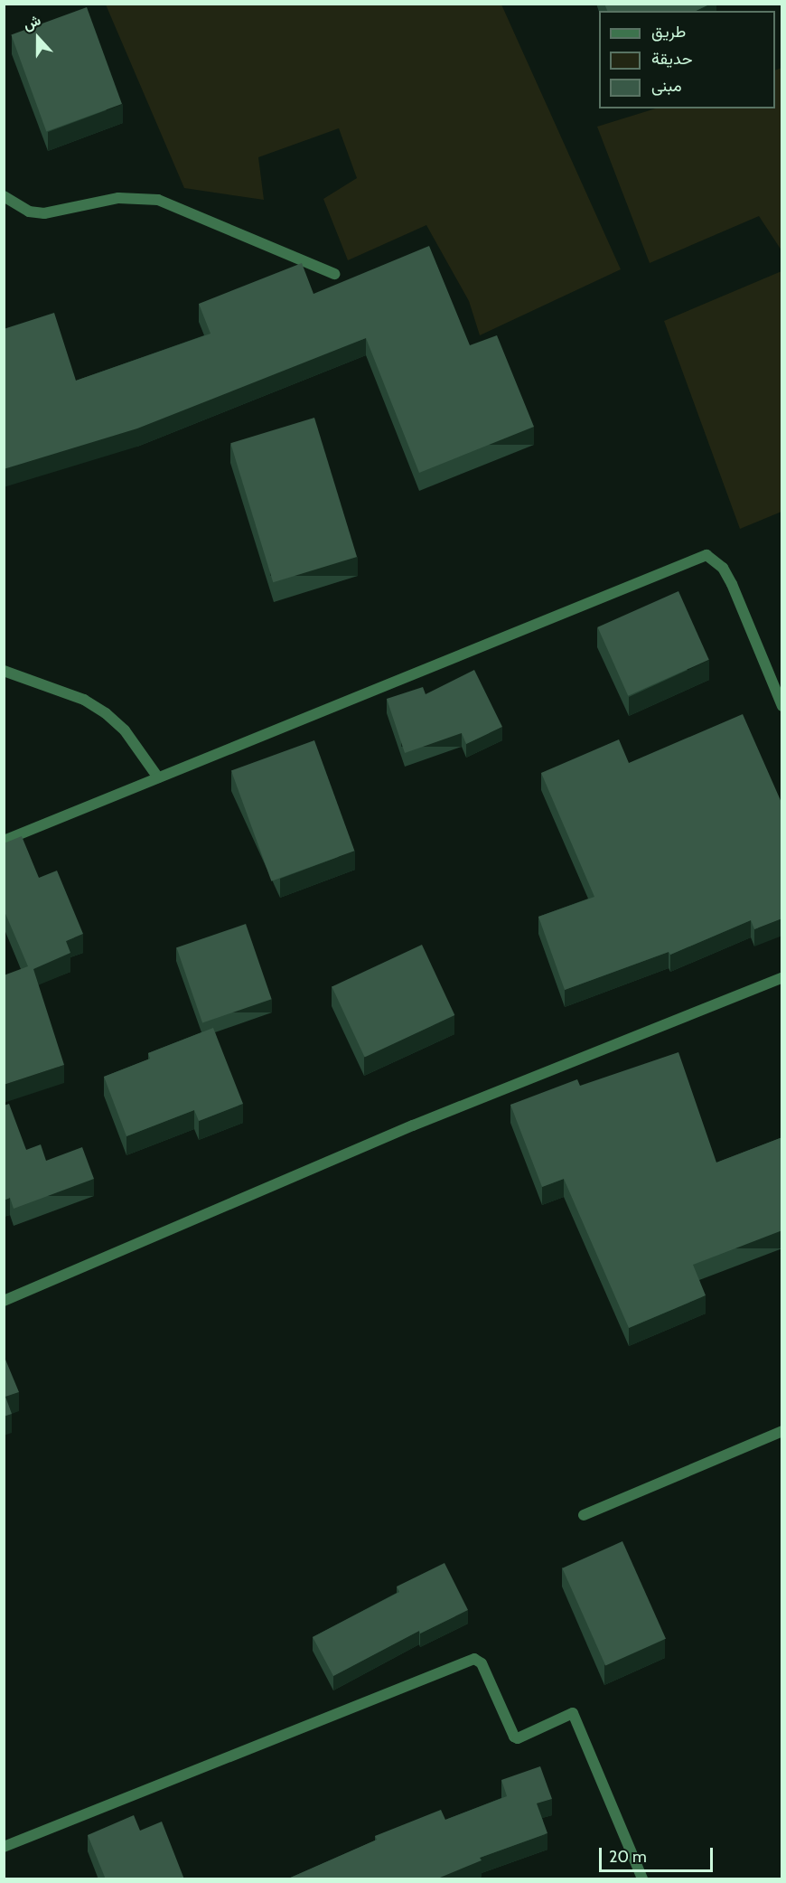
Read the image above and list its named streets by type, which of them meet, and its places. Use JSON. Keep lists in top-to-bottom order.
{
  "legend": ["طريق", "حديقة", "مبنى"],
  "scale_bar": "20 m",
  "north": "top"
}
